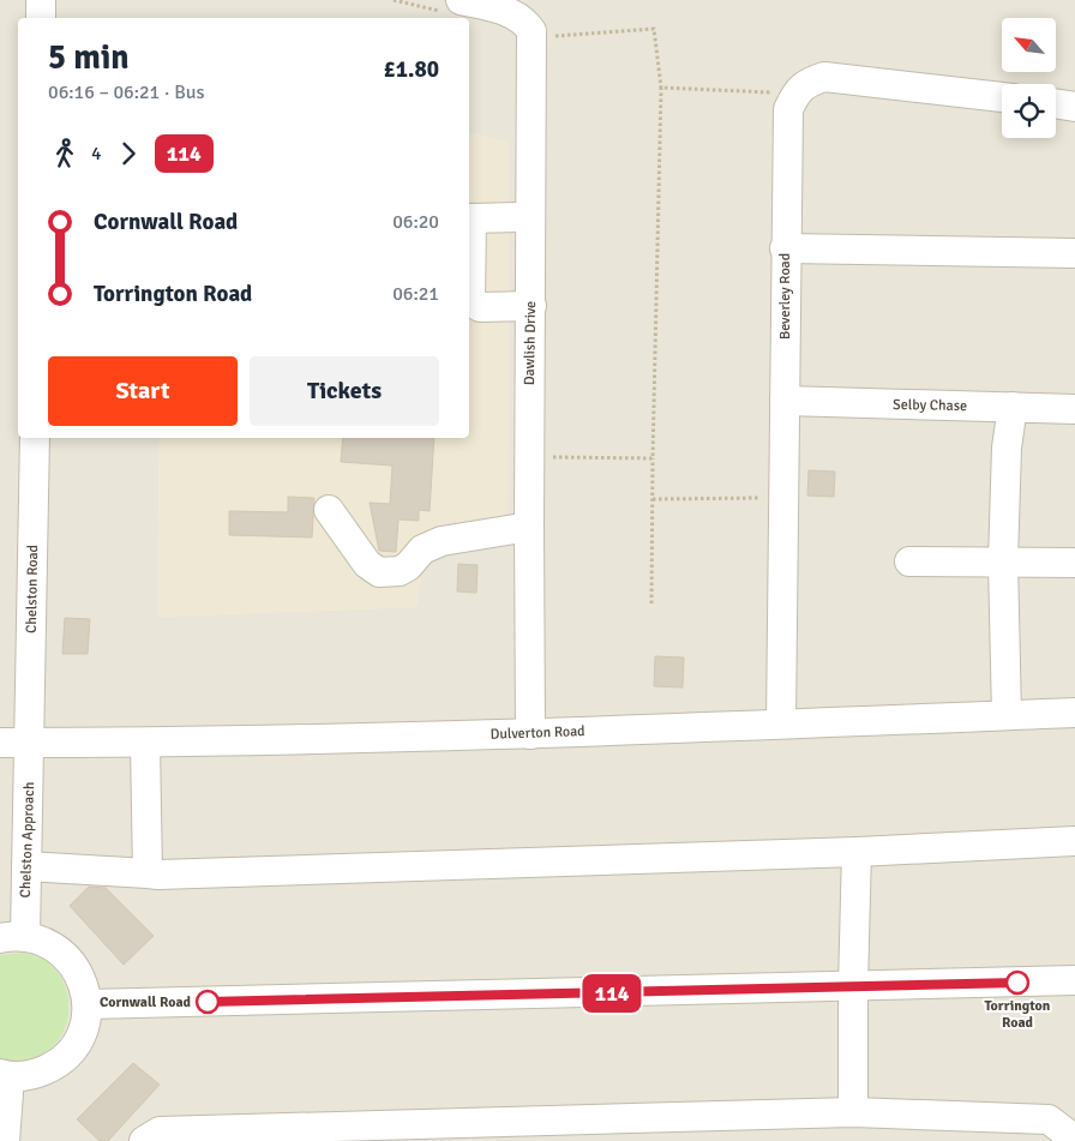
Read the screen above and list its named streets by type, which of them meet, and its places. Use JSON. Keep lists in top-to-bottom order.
{
  "streets": {
    "street": [
      "Beverley Road",
      "Dawlish Drive",
      "Selby Chase",
      "Chelston Road",
      "Dulverton Road",
      "Chelston Approach"
    ]
  },
  "crossings": [
    ["Beverley Road", "Selby Chase"],
    ["Beverley Road", "Dulverton Road"],
    ["Dawlish Drive", "Dulverton Road"],
    ["Chelston Road", "Dulverton Road"],
    ["Chelston Road", "Chelston Approach"],
    ["Dulverton Road", "Chelston Approach"]
  ],
  "places": ["Torrington Road", "Cornwall Road"],
  "lines": ["bus line 114"],
  "north": "top left",
  "page": {
    "on_map": "114",
    "heading": ["5 min", "06:16 – 06:21 · Bus", "£1.80"],
    "legs": ["4", "114"],
    "list": [
      {
        "name": "Cornwall Road",
        "value": "06:20"
      },
      {
        "name": "Torrington Road",
        "value": "06:21"
      }
    ],
    "buttons": ["Start", "Tickets"]
  }
}
